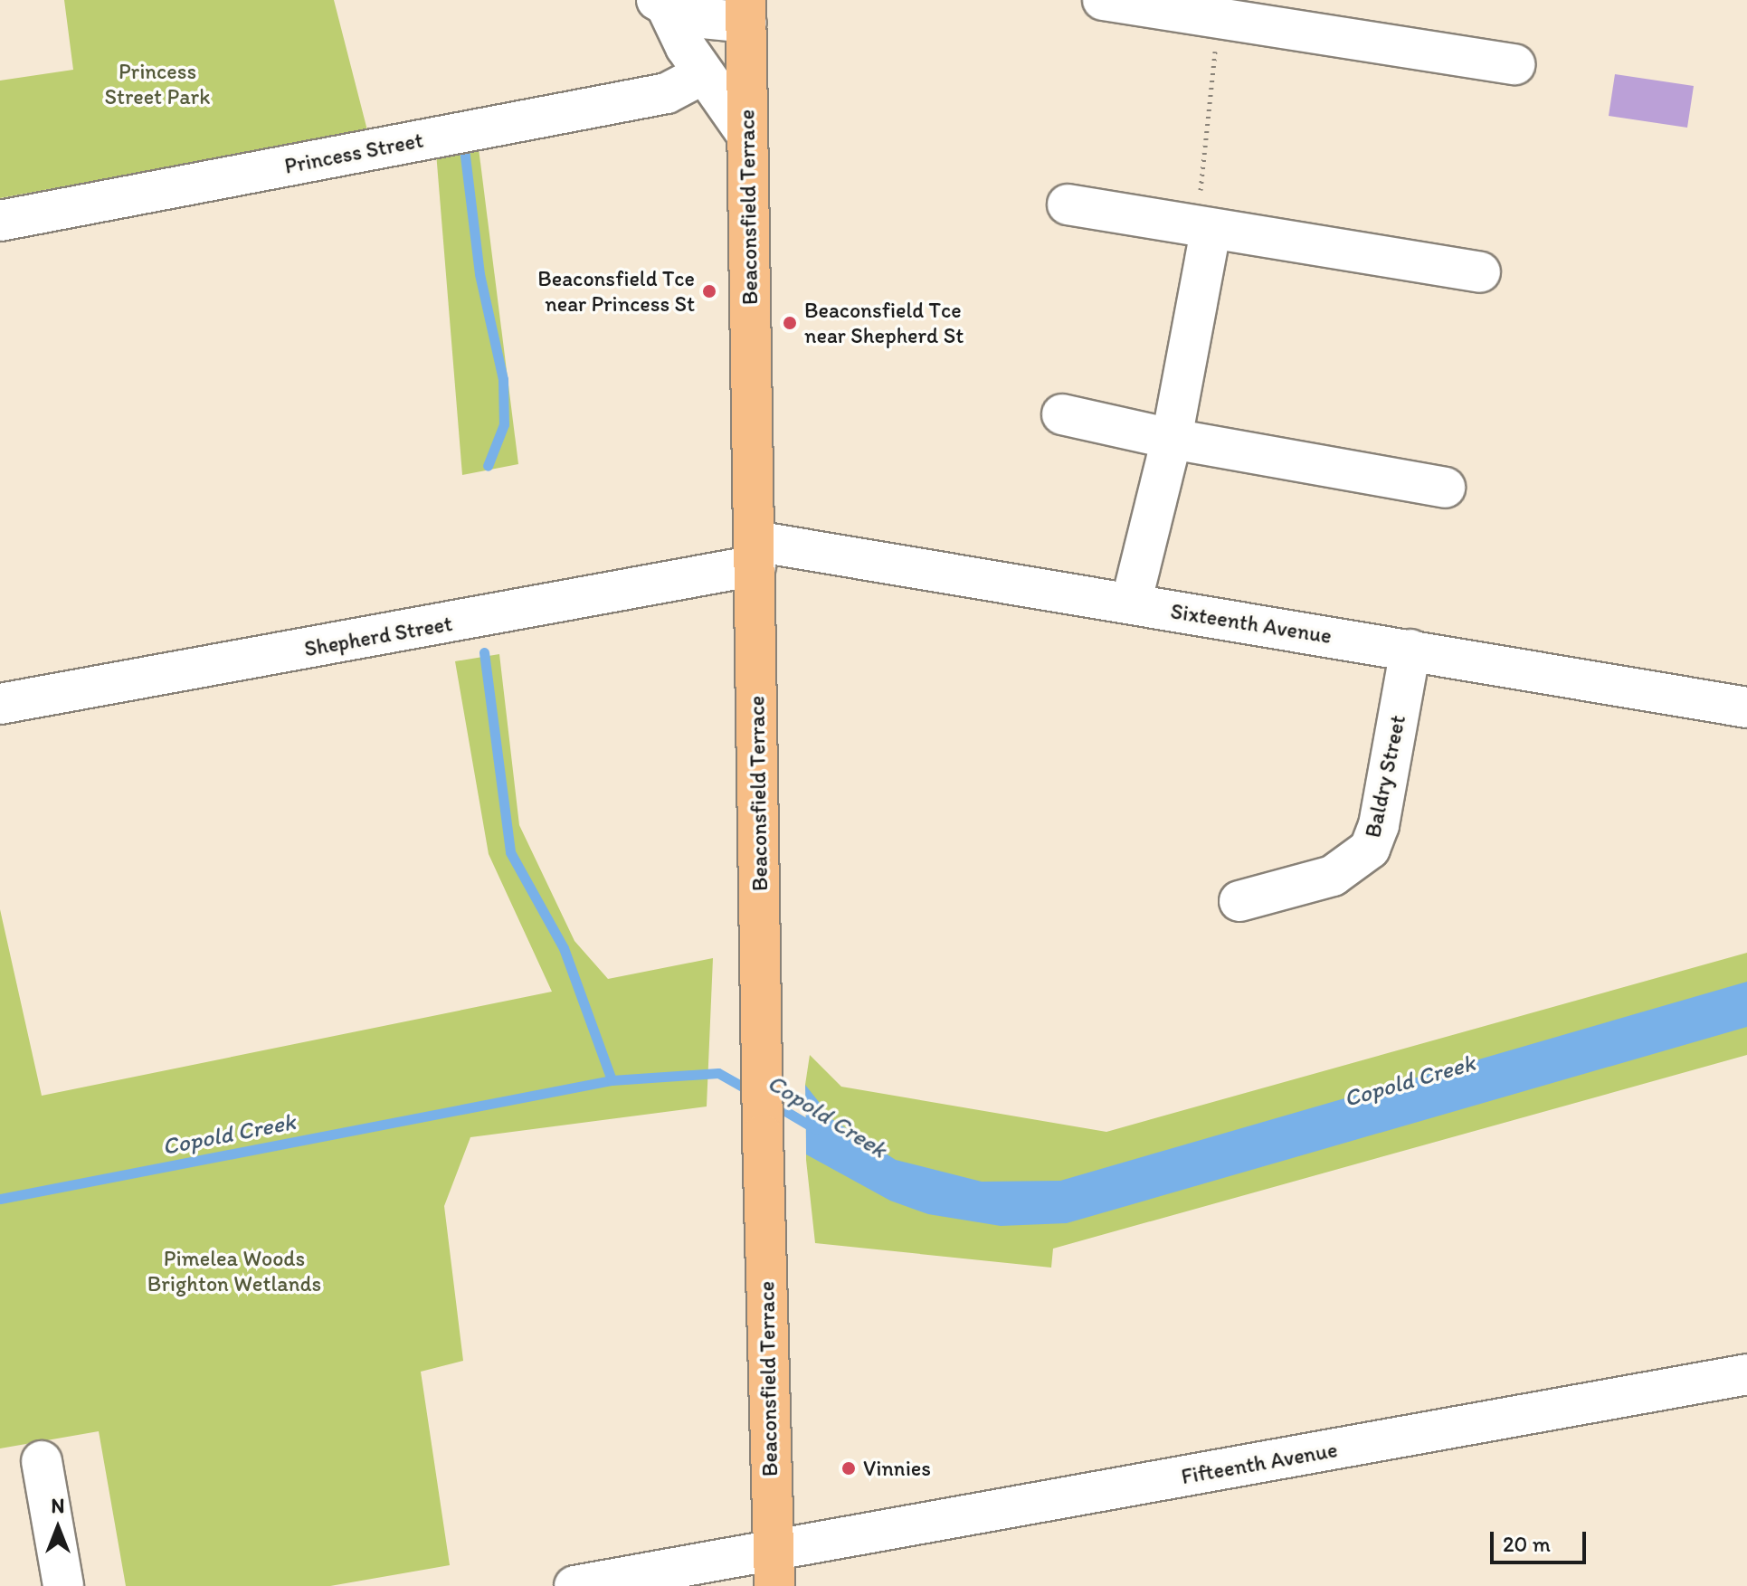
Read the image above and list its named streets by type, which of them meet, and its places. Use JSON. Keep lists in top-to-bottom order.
{
  "streets": {
    "main road": ["Beaconsfield Terrace"],
    "street": [
      "Princess Street",
      "Sixteenth Avenue",
      "Shepherd Street",
      "Baldry Street",
      "Fifteenth Avenue"
    ]
  },
  "crossings": [
    ["Beaconsfield Terrace", "Sixteenth Avenue"],
    ["Beaconsfield Terrace", "Shepherd Street"],
    ["Beaconsfield Terrace", "Fifteenth Avenue"],
    ["Sixteenth Avenue", "Shepherd Street"],
    ["Sixteenth Avenue", "Baldry Street"]
  ],
  "water": ["Copold Creek"],
  "parks": ["Princess Street Park", "Pimelea Woods Brighton Wetlands"],
  "places": ["Beaconsfield Tce near Princess St", "Beaconsfield Tce near Shepherd St", "Vinnies"],
  "scale_bar": "20 m",
  "north": "top"
}
